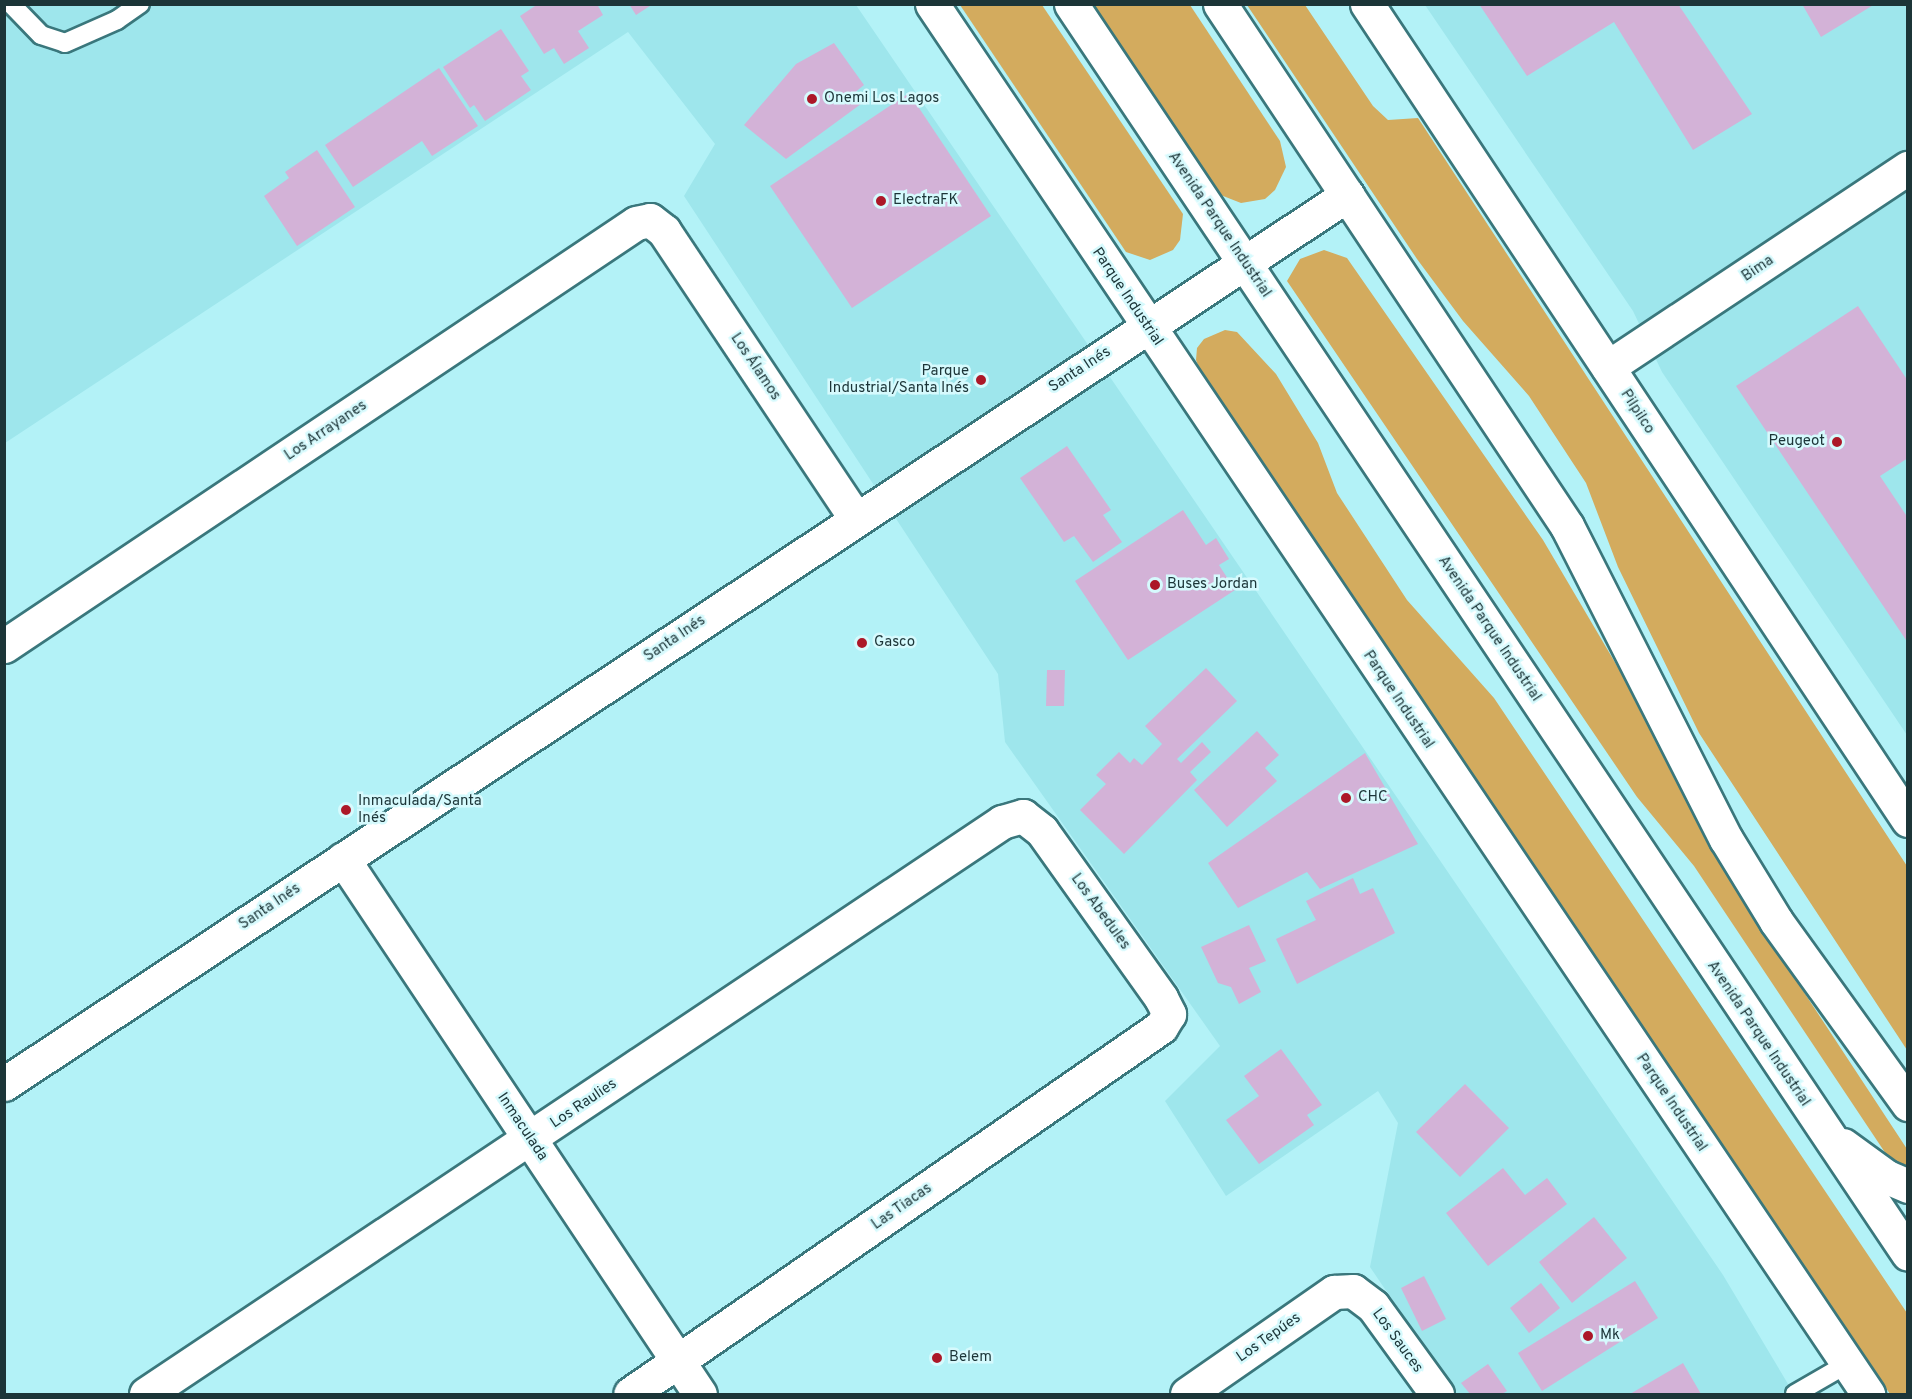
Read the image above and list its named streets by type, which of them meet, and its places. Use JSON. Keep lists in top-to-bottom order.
{
  "streets": {
    "main road": [
      "Avenida Parque Industrial",
      "Bima",
      "Parque Industrial",
      "Los Álamos",
      "Santa Inés",
      "Pilpilco",
      "Los Arrayanes",
      "Los Abedules",
      "Los Raulies",
      "Inmaculada",
      "Las Tiacas",
      "Los Tepúes",
      "Los Sauces"
    ]
  },
  "crossings": [
    ["Avenida Parque Industrial", "Santa Inés"],
    ["Bima", "Pilpilco"],
    ["Parque Industrial", "Santa Inés"],
    ["Los Álamos", "Santa Inés"],
    ["Los Álamos", "Los Arrayanes"],
    ["Santa Inés", "Inmaculada"],
    ["Los Abedules", "Los Raulies"],
    ["Los Abedules", "Las Tiacas"],
    ["Los Raulies", "Inmaculada"],
    ["Inmaculada", "Las Tiacas"],
    ["Los Tepúes", "Los Sauces"]
  ],
  "places": [
    "Onemi Los Lagos",
    "ElectraFK",
    "Parque Industrial/Santa Inés",
    "Peugeot",
    "Buses Jordan",
    "Gasco",
    "CHC",
    "Inmaculada/Santa Inés",
    "Mk",
    "Belem"
  ]
}
